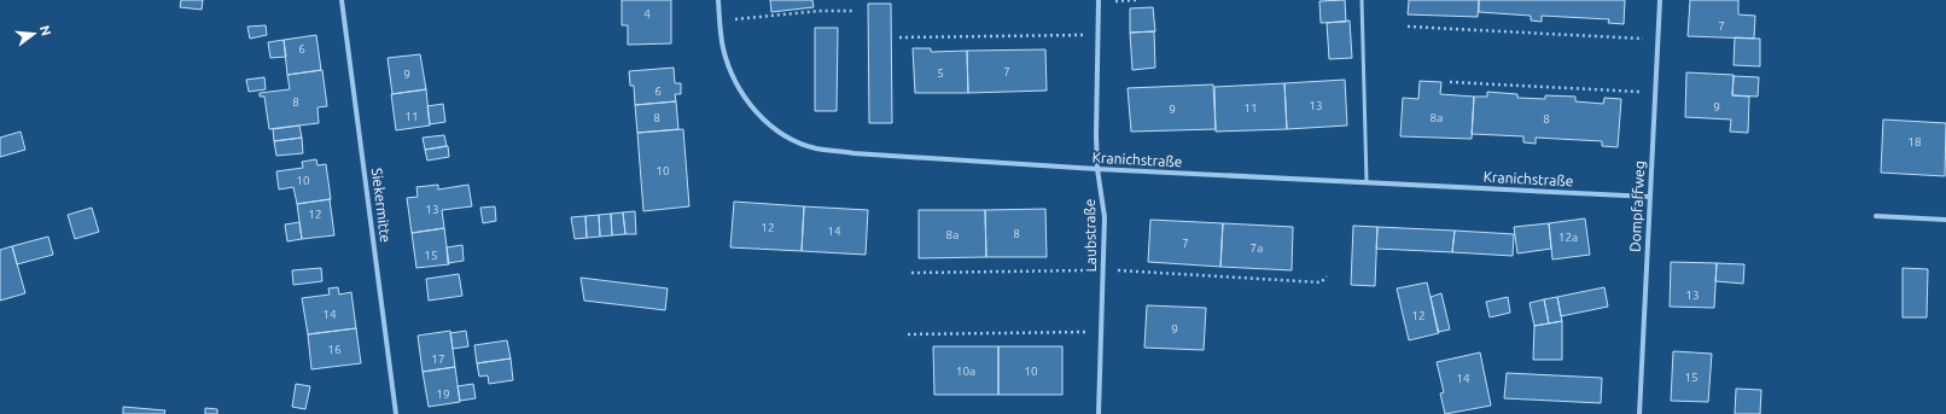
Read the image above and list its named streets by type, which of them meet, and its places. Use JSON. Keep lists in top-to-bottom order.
{
  "streets": {
    "street": [
      "Kranichstraße",
      "Siekermitte",
      "Dompfaffweg",
      "Laubstraße"
    ]
  },
  "crossings": [
    ["Kranichstraße", "Dompfaffweg"],
    ["Kranichstraße", "Laubstraße"]
  ],
  "house_numbers": [
    "4",
    "7",
    "6",
    "7",
    "5",
    "9",
    "6",
    "8",
    "13",
    "9",
    "11",
    "9",
    "11",
    "8",
    "8a",
    "8",
    "18",
    "10",
    "10",
    "13",
    "12",
    "12",
    "14",
    "8",
    "8a",
    "12a",
    "7",
    "7a",
    "15",
    "13",
    "14",
    "12",
    "9",
    "16",
    "17",
    "10a",
    "10",
    "15",
    "14",
    "19"
  ],
  "north": "right"
}
